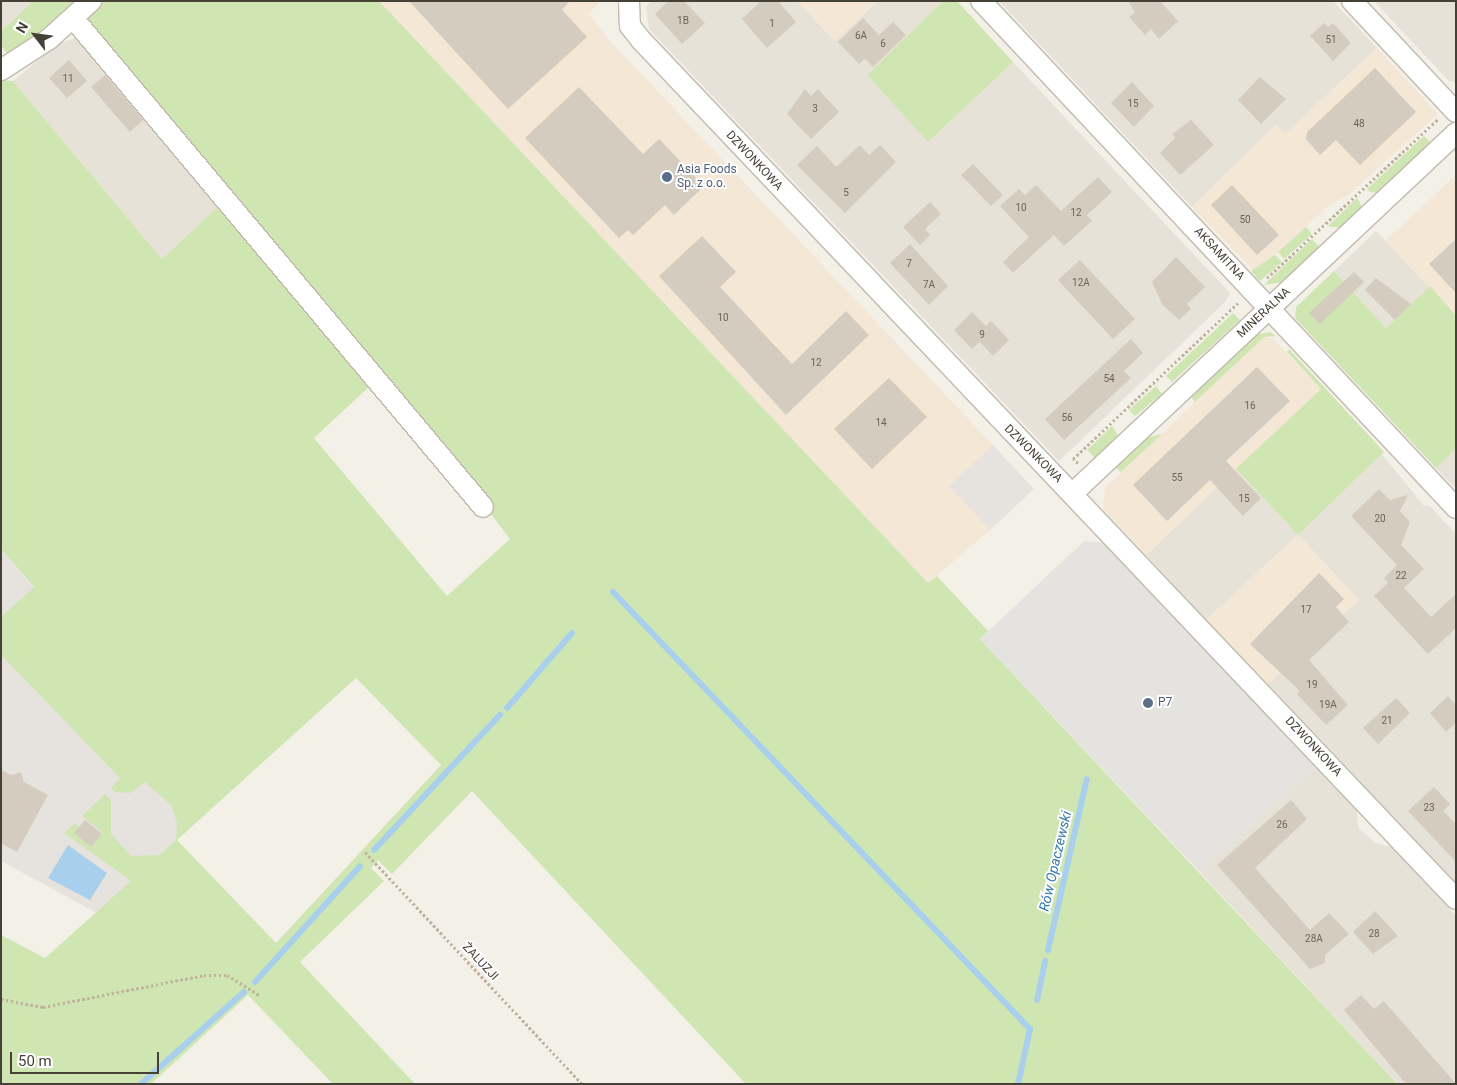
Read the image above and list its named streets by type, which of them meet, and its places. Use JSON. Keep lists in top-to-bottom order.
{
  "streets": {
    "street": ["DZWONKOWA", "AKSAMITNA", "MINERALNA"],
    "path": ["ŻALUZJI"]
  },
  "crossings": [
    ["DZWONKOWA", "MINERALNA"],
    ["AKSAMITNA", "MINERALNA"]
  ],
  "water": ["Rów Opaczewski"],
  "places": ["Asia Foods Sp. z o.o.", "P7"],
  "house_numbers": [
    "1B",
    "1",
    "6A",
    "51",
    "6",
    "11",
    "15",
    "3",
    "48",
    "5",
    "10",
    "12",
    "50",
    "7",
    "12A",
    "7A",
    "10",
    "9",
    "12",
    "54",
    "16",
    "56",
    "14",
    "55",
    "15",
    "20",
    "22",
    "17",
    "19",
    "19A",
    "21",
    "23",
    "26",
    "28",
    "28A"
  ],
  "scale_bar": "50 m",
  "north": "top left"
}
